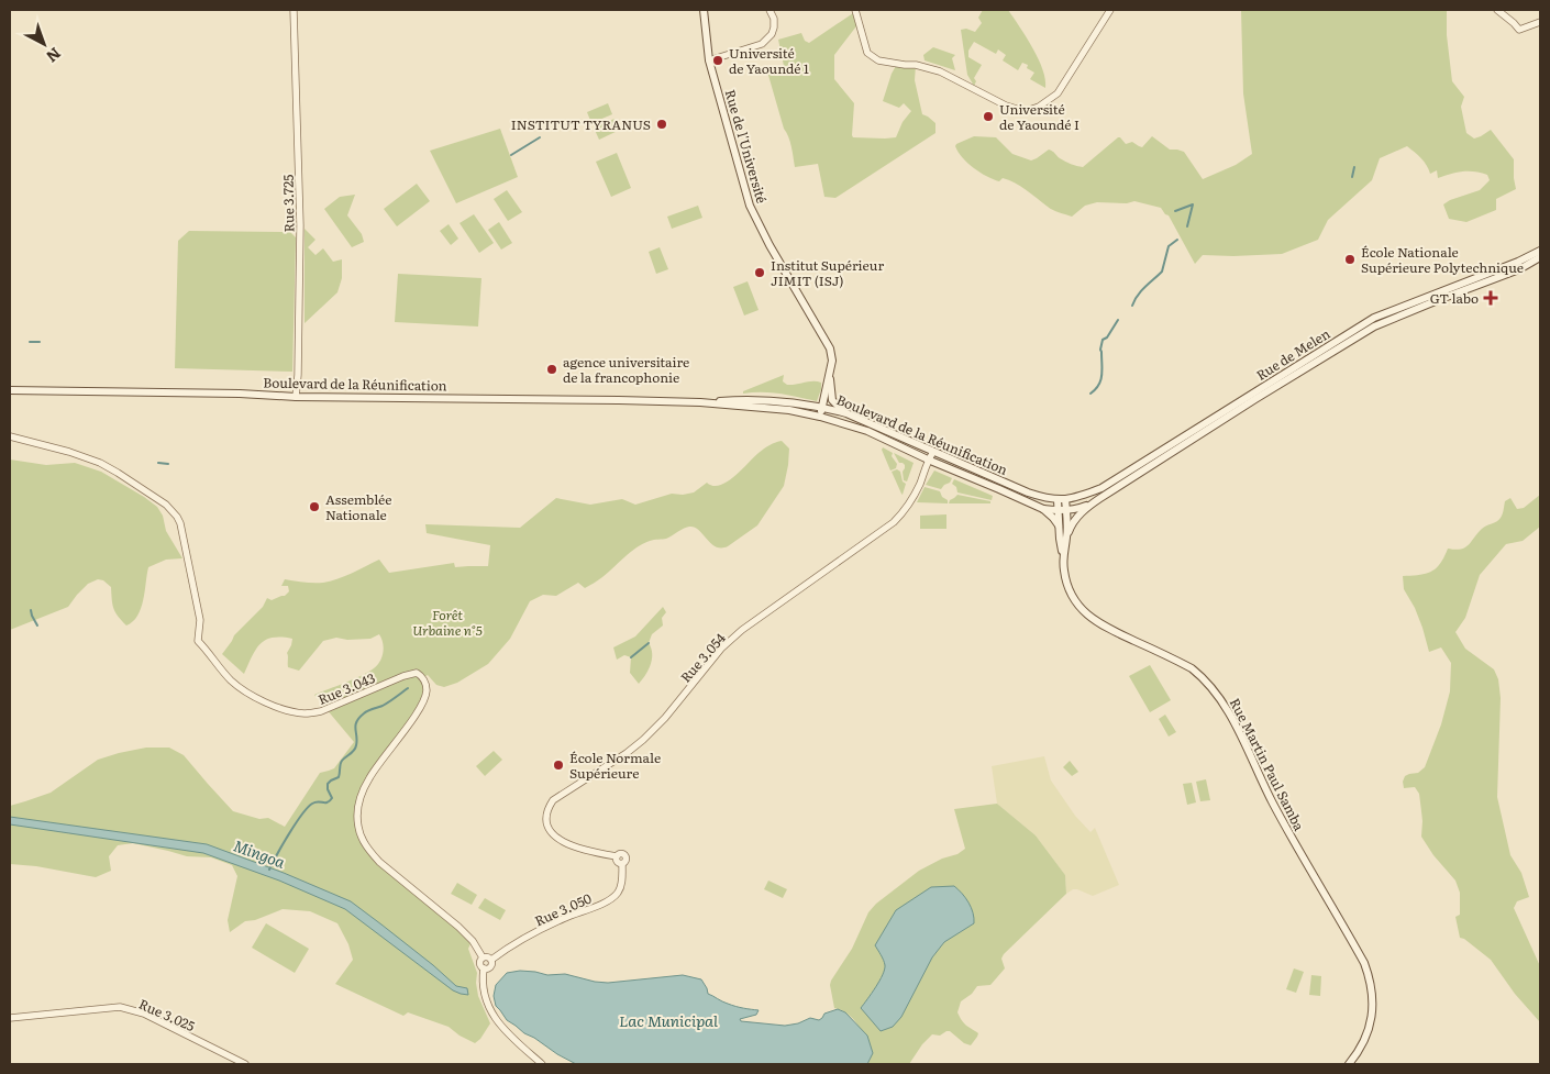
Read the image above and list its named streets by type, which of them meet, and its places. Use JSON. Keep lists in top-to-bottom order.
{
  "streets": {
    "main road": [
      "Rue de l'Université",
      "Rue de Melen",
      "Boulevard de la Réunification",
      "Rue Martin Paul Samba"
    ],
    "street": [
      "Rue 3.725",
      "Rue 3.054",
      "Rue 3.043",
      "Rue 3.050",
      "Rue 3.025"
    ]
  },
  "crossings": [
    ["Rue de l'Université", "Boulevard de la Réunification"],
    ["Rue 3.725", "Boulevard de la Réunification"],
    ["Rue de Melen", "Boulevard de la Réunification"],
    ["Rue de Melen", "Rue Martin Paul Samba"],
    ["Boulevard de la Réunification", "Rue 3.054"],
    ["Boulevard de la Réunification", "Rue Martin Paul Samba"],
    ["Rue 3.054", "Rue 3.050"],
    ["Rue 3.043", "Rue 3.050"]
  ],
  "water": ["Mingoa", "Lac Municipal"],
  "parks": ["Forêt Urbaine n°5"],
  "places": {
    "other": [
      "Université de Yaoundé 1",
      "Université de Yaoundé I",
      "INSTITUT TYRANUS",
      "École Nationale Supérieure Polytechnique",
      "Institut Supérieur JIMIT (ISJ)",
      "agence universitaire de la francophonie",
      "Assemblée Nationale",
      "École Normale Supérieure"
    ],
    "health": ["GT labo"]
  },
  "north": "bottom right"
}
